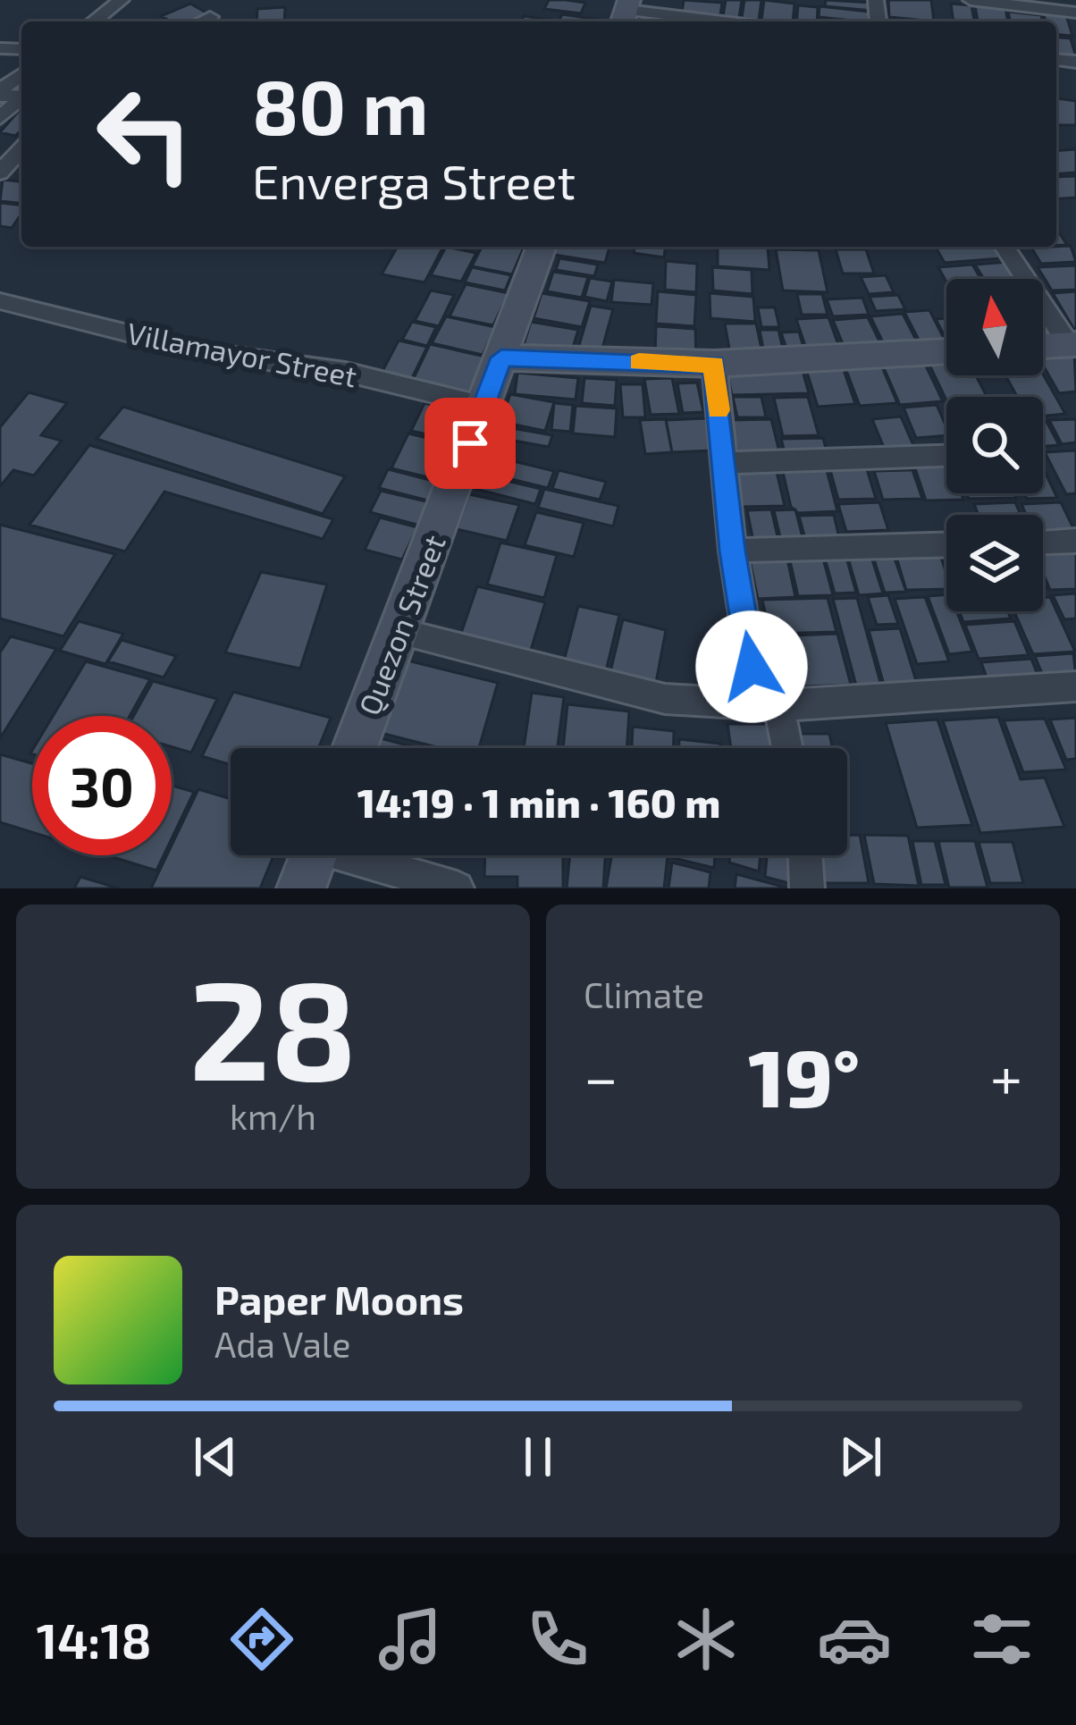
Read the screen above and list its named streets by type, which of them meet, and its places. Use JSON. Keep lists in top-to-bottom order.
{
  "streets": {
    "main road": ["Quezon Street"],
    "street": ["Villamayor Street"]
  },
  "crossings": [
    ["Villamayor Street", "Quezon Street"]
  ],
  "north": "top",
  "page": {
    "turn": ["80 m", "Enverga Street"],
    "limit": "30",
    "trip": "14:19 · 1 min · 160 m",
    "tile": [
      ["28", "km/h"],
      "Climate"
    ],
    "heat": ["−", "19°", "+"],
    "song": ["Paper Moons", "Ada Vale"],
    "tabs": "14:18"
  }
}
